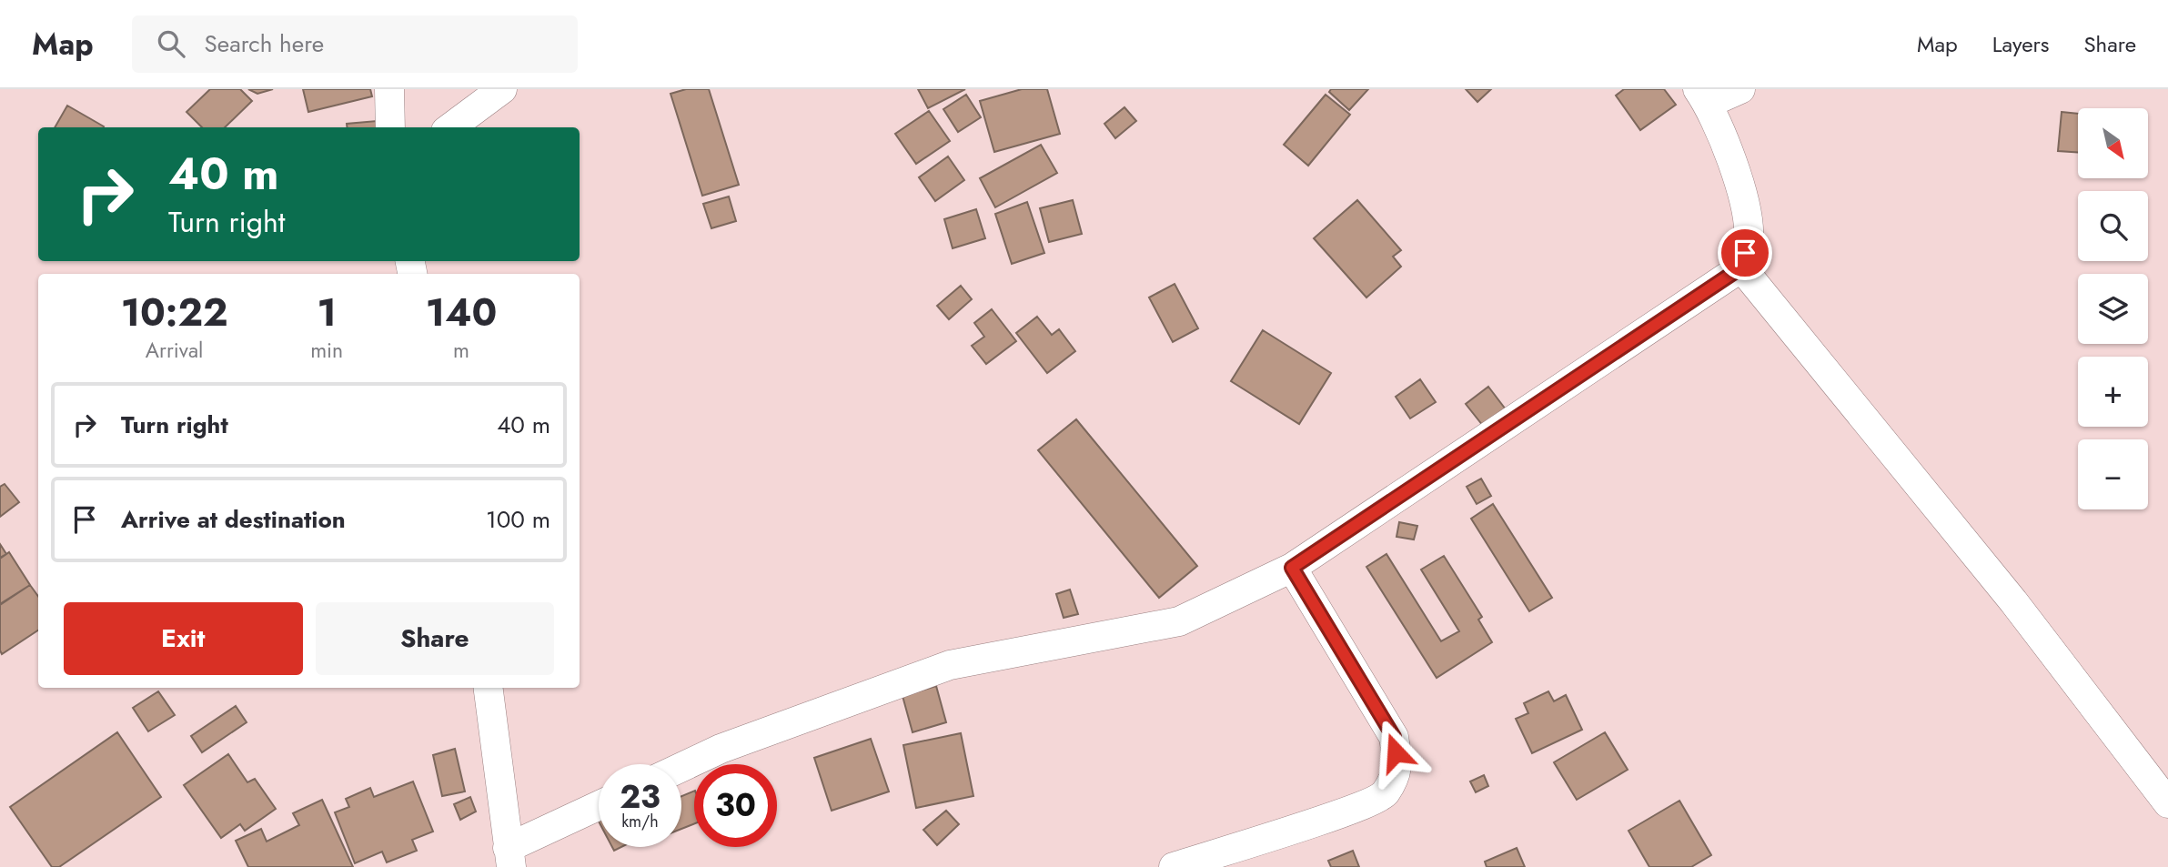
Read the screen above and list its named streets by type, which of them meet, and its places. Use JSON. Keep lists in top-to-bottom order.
{
  "north": "bottom right",
  "page": {
    "header": "Map",
    "search": "Search here",
    "nav": ["Map", "Layers", "Share"],
    "map_buttons": ["+", "−"],
    "turn": ["40 m", "Turn right"],
    "eta": [
      "10:22",
      "Arrival",
      "1",
      "min",
      "140",
      "m"
    ],
    "list": [
      {
        "name": "Turn right",
        "value": "40 m"
      },
      {
        "name": "Arrive at destination",
        "value": "100 m"
      }
    ],
    "buttons": ["Exit", "Share"],
    "speed": "23 km/h",
    "limit": "30"
  }
}
